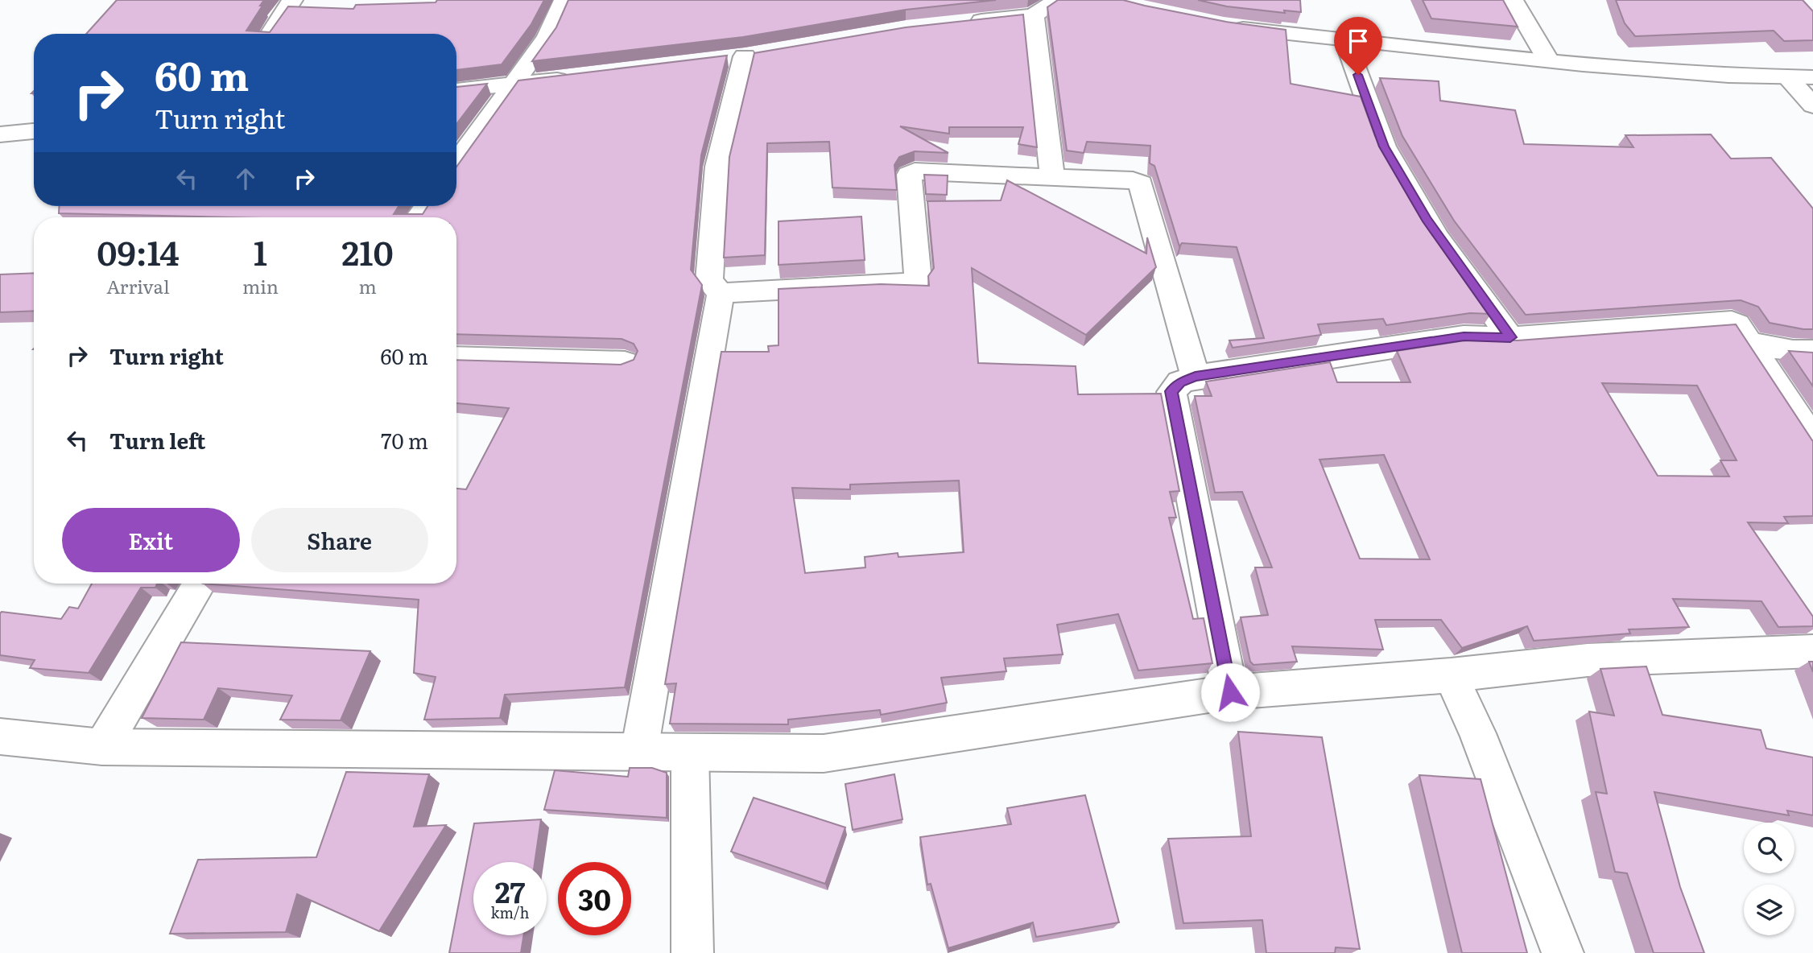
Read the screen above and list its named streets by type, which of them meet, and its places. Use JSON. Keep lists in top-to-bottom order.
{
  "page": {
    "turn": ["60 m", "Turn right"],
    "eta": [
      "09:14",
      "Arrival",
      "1",
      "min",
      "210",
      "m"
    ],
    "list": [
      {
        "name": "Turn right",
        "value": "60 m"
      },
      {
        "name": "Turn left",
        "value": "70 m"
      }
    ],
    "buttons": ["Exit", "Share"],
    "speed": "27 km/h",
    "limit": "30"
  }
}
